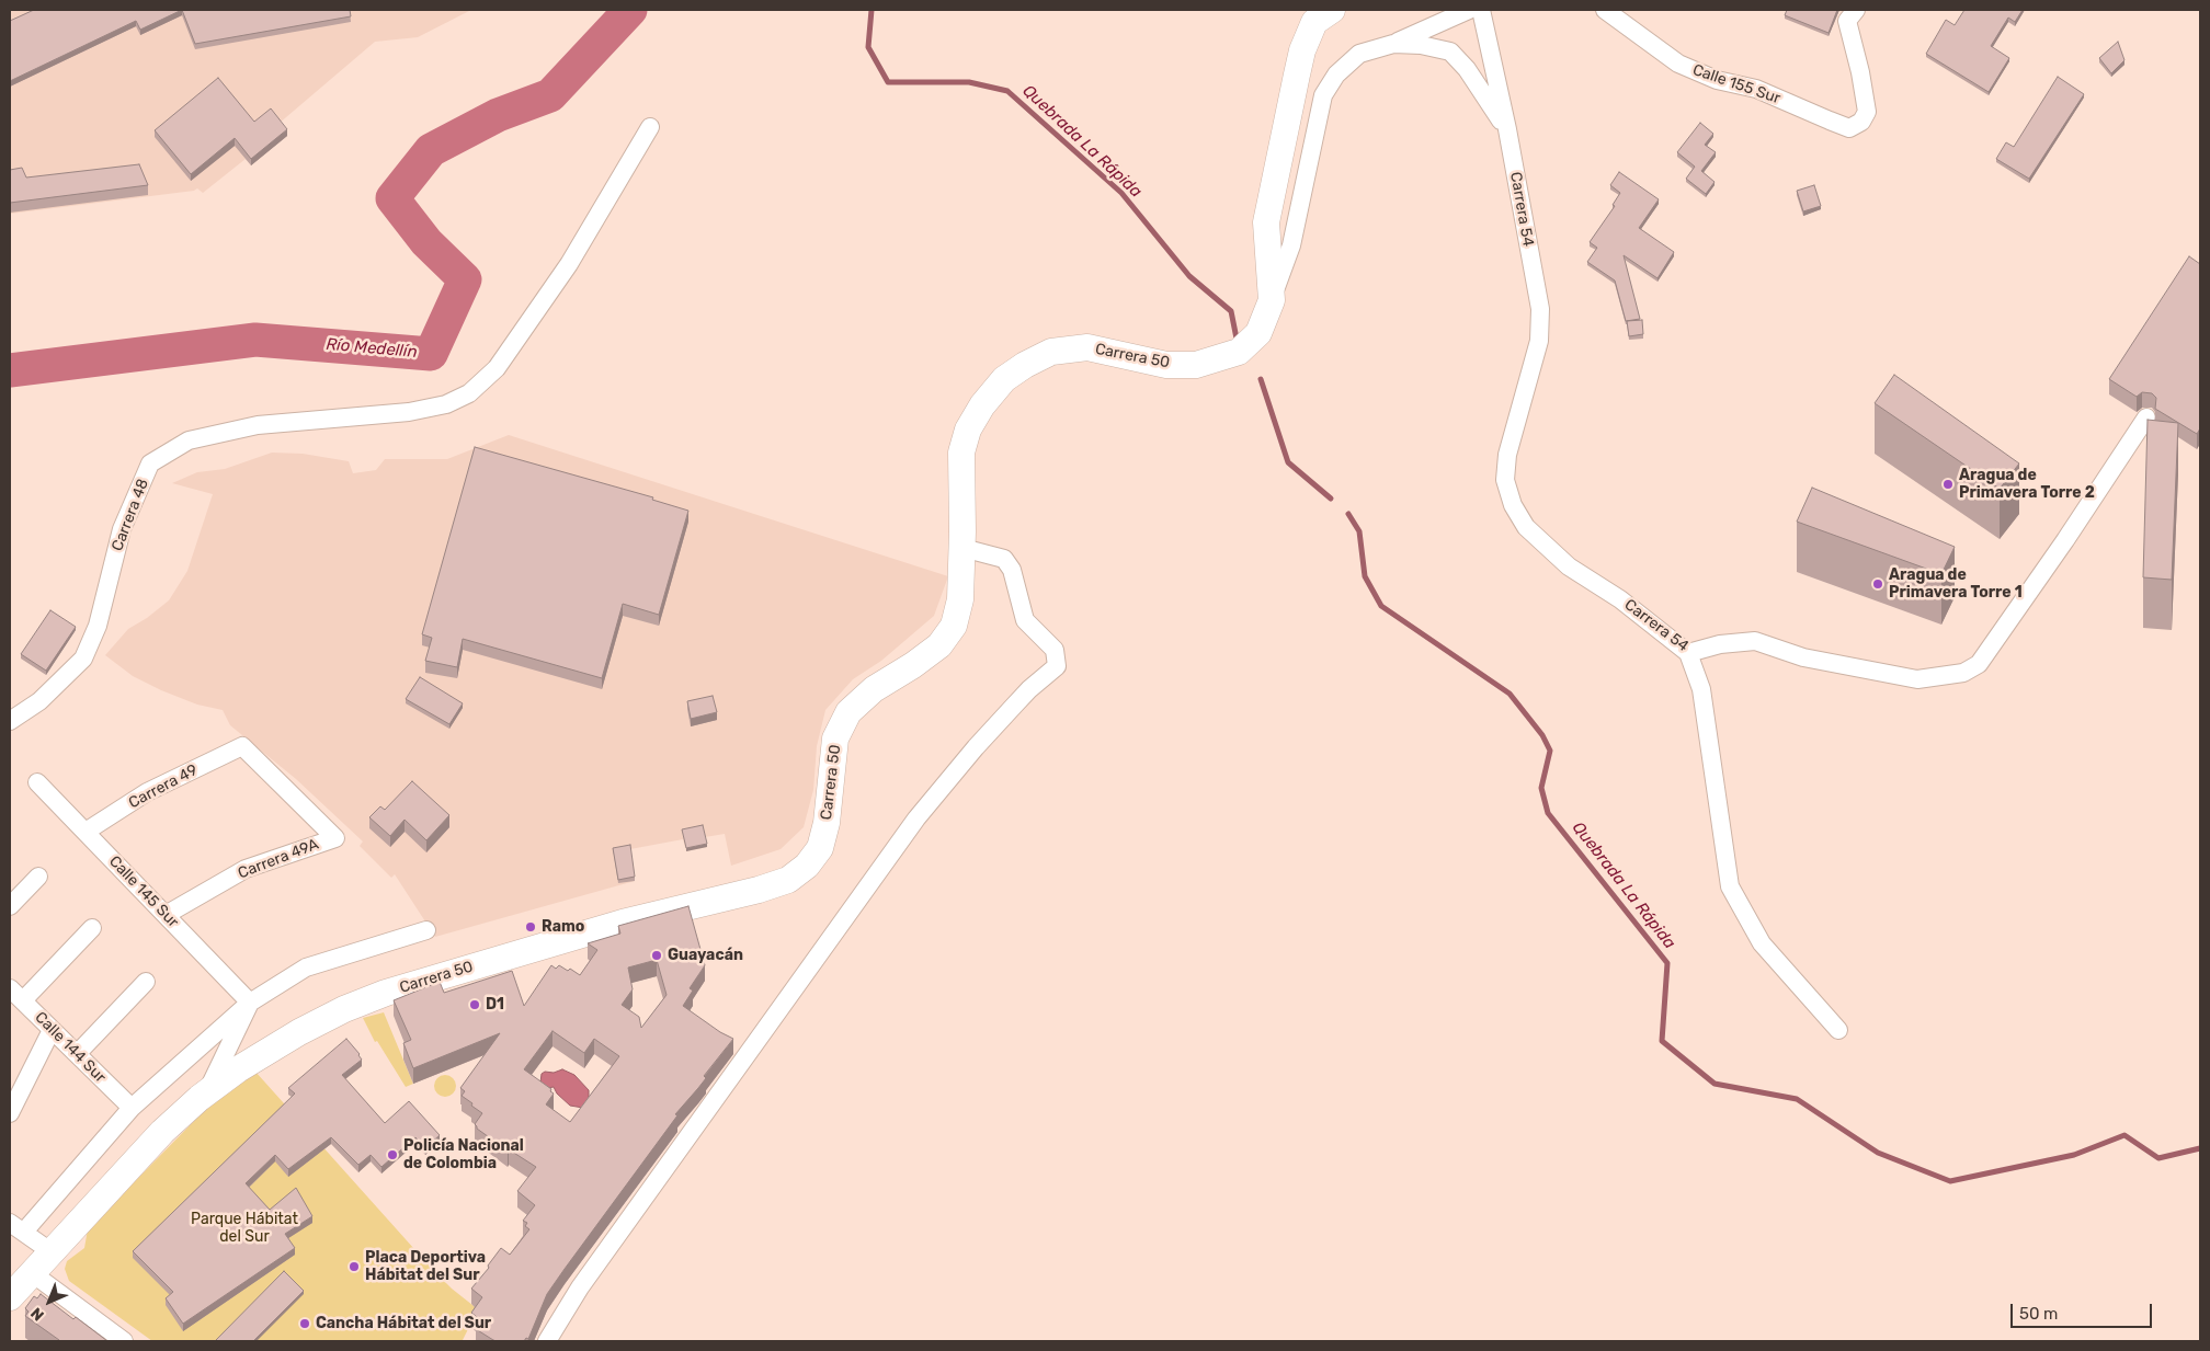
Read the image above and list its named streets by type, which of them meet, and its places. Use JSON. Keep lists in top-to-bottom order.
{
  "streets": {
    "main road": ["Carrera 50"],
    "street": [
      "Calle 155 Sur",
      "Carrera 54",
      "Carrera 48",
      "Carrera 49",
      "Carrera 49A",
      "Calle 145 Sur",
      "Calle 144 Sur"
    ]
  },
  "crossings": [
    ["Carrera 54", "Carrera 50"],
    ["Carrera 49", "Carrera 49A"],
    ["Carrera 49", "Calle 145 Sur"],
    ["Carrera 49A", "Calle 145 Sur"]
  ],
  "water": ["Quebrada La Rápida", "Río Medellín"],
  "parks": ["Parque Hábitat del Sur"],
  "places": [
    "Aragua de Primavera Torre 2",
    "Aragua de Primavera Torre 1",
    "Ramo",
    "Guayacán",
    "D1",
    "Policía Nacional de Colombia",
    "Placa Deportiva Hábitat del Sur",
    "Cancha Hábitat del Sur"
  ],
  "scale_bar": "50 m",
  "north": "bottom left"
}
